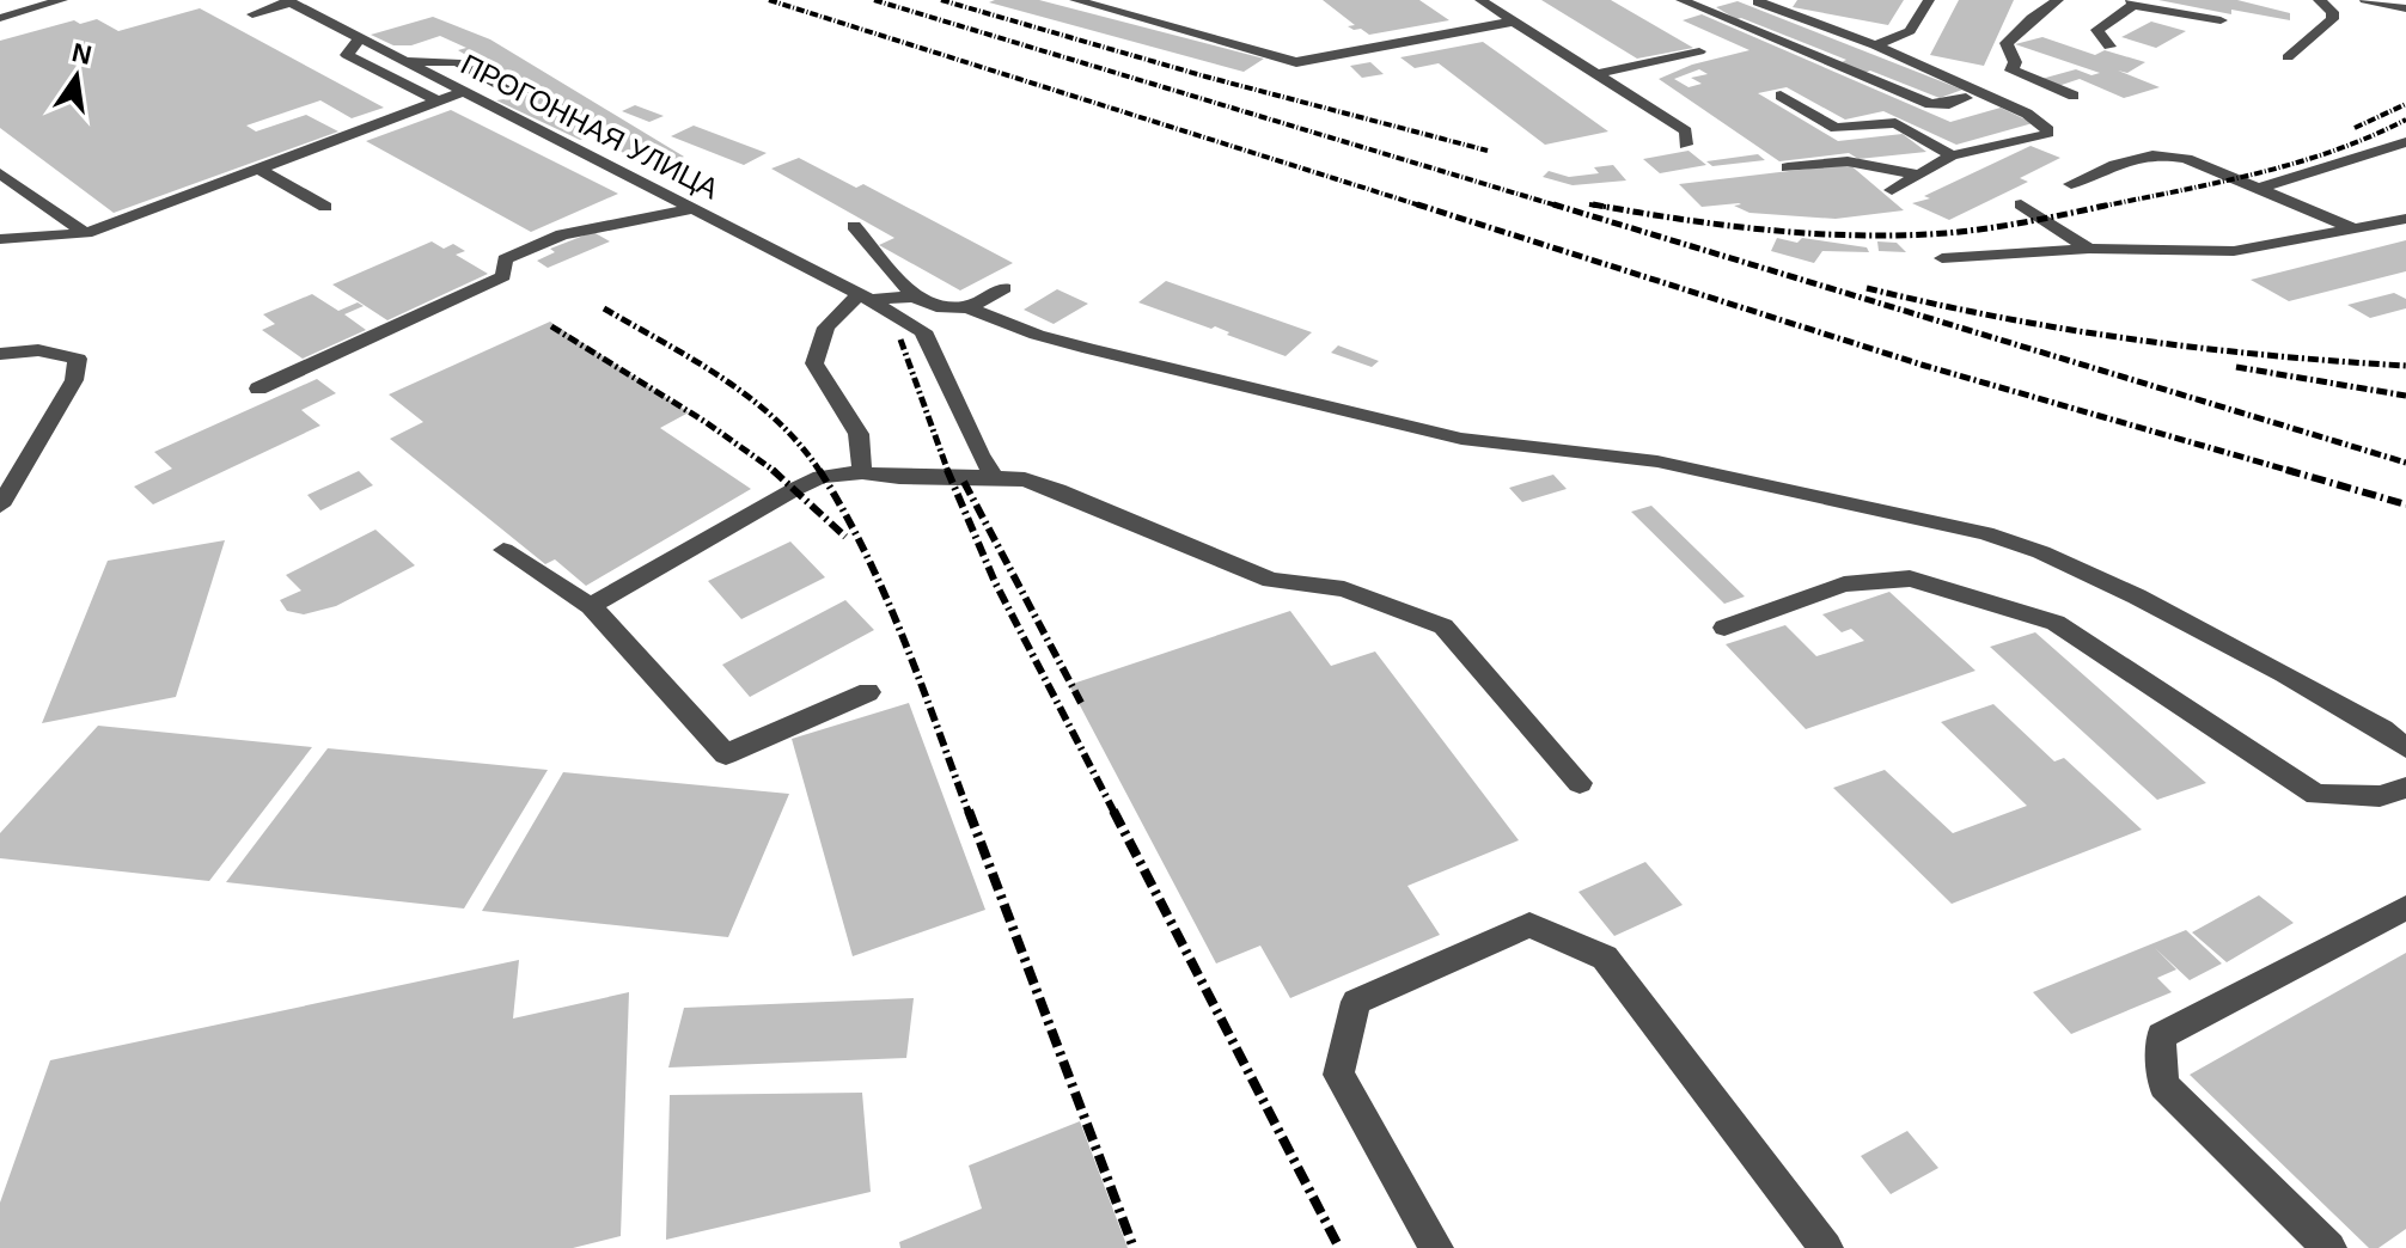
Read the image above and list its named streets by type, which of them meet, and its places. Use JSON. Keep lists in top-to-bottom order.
{
  "streets": {
    "street": ["ПРОГОННАЯ УЛИЦА"]
  },
  "north": "top"
}
